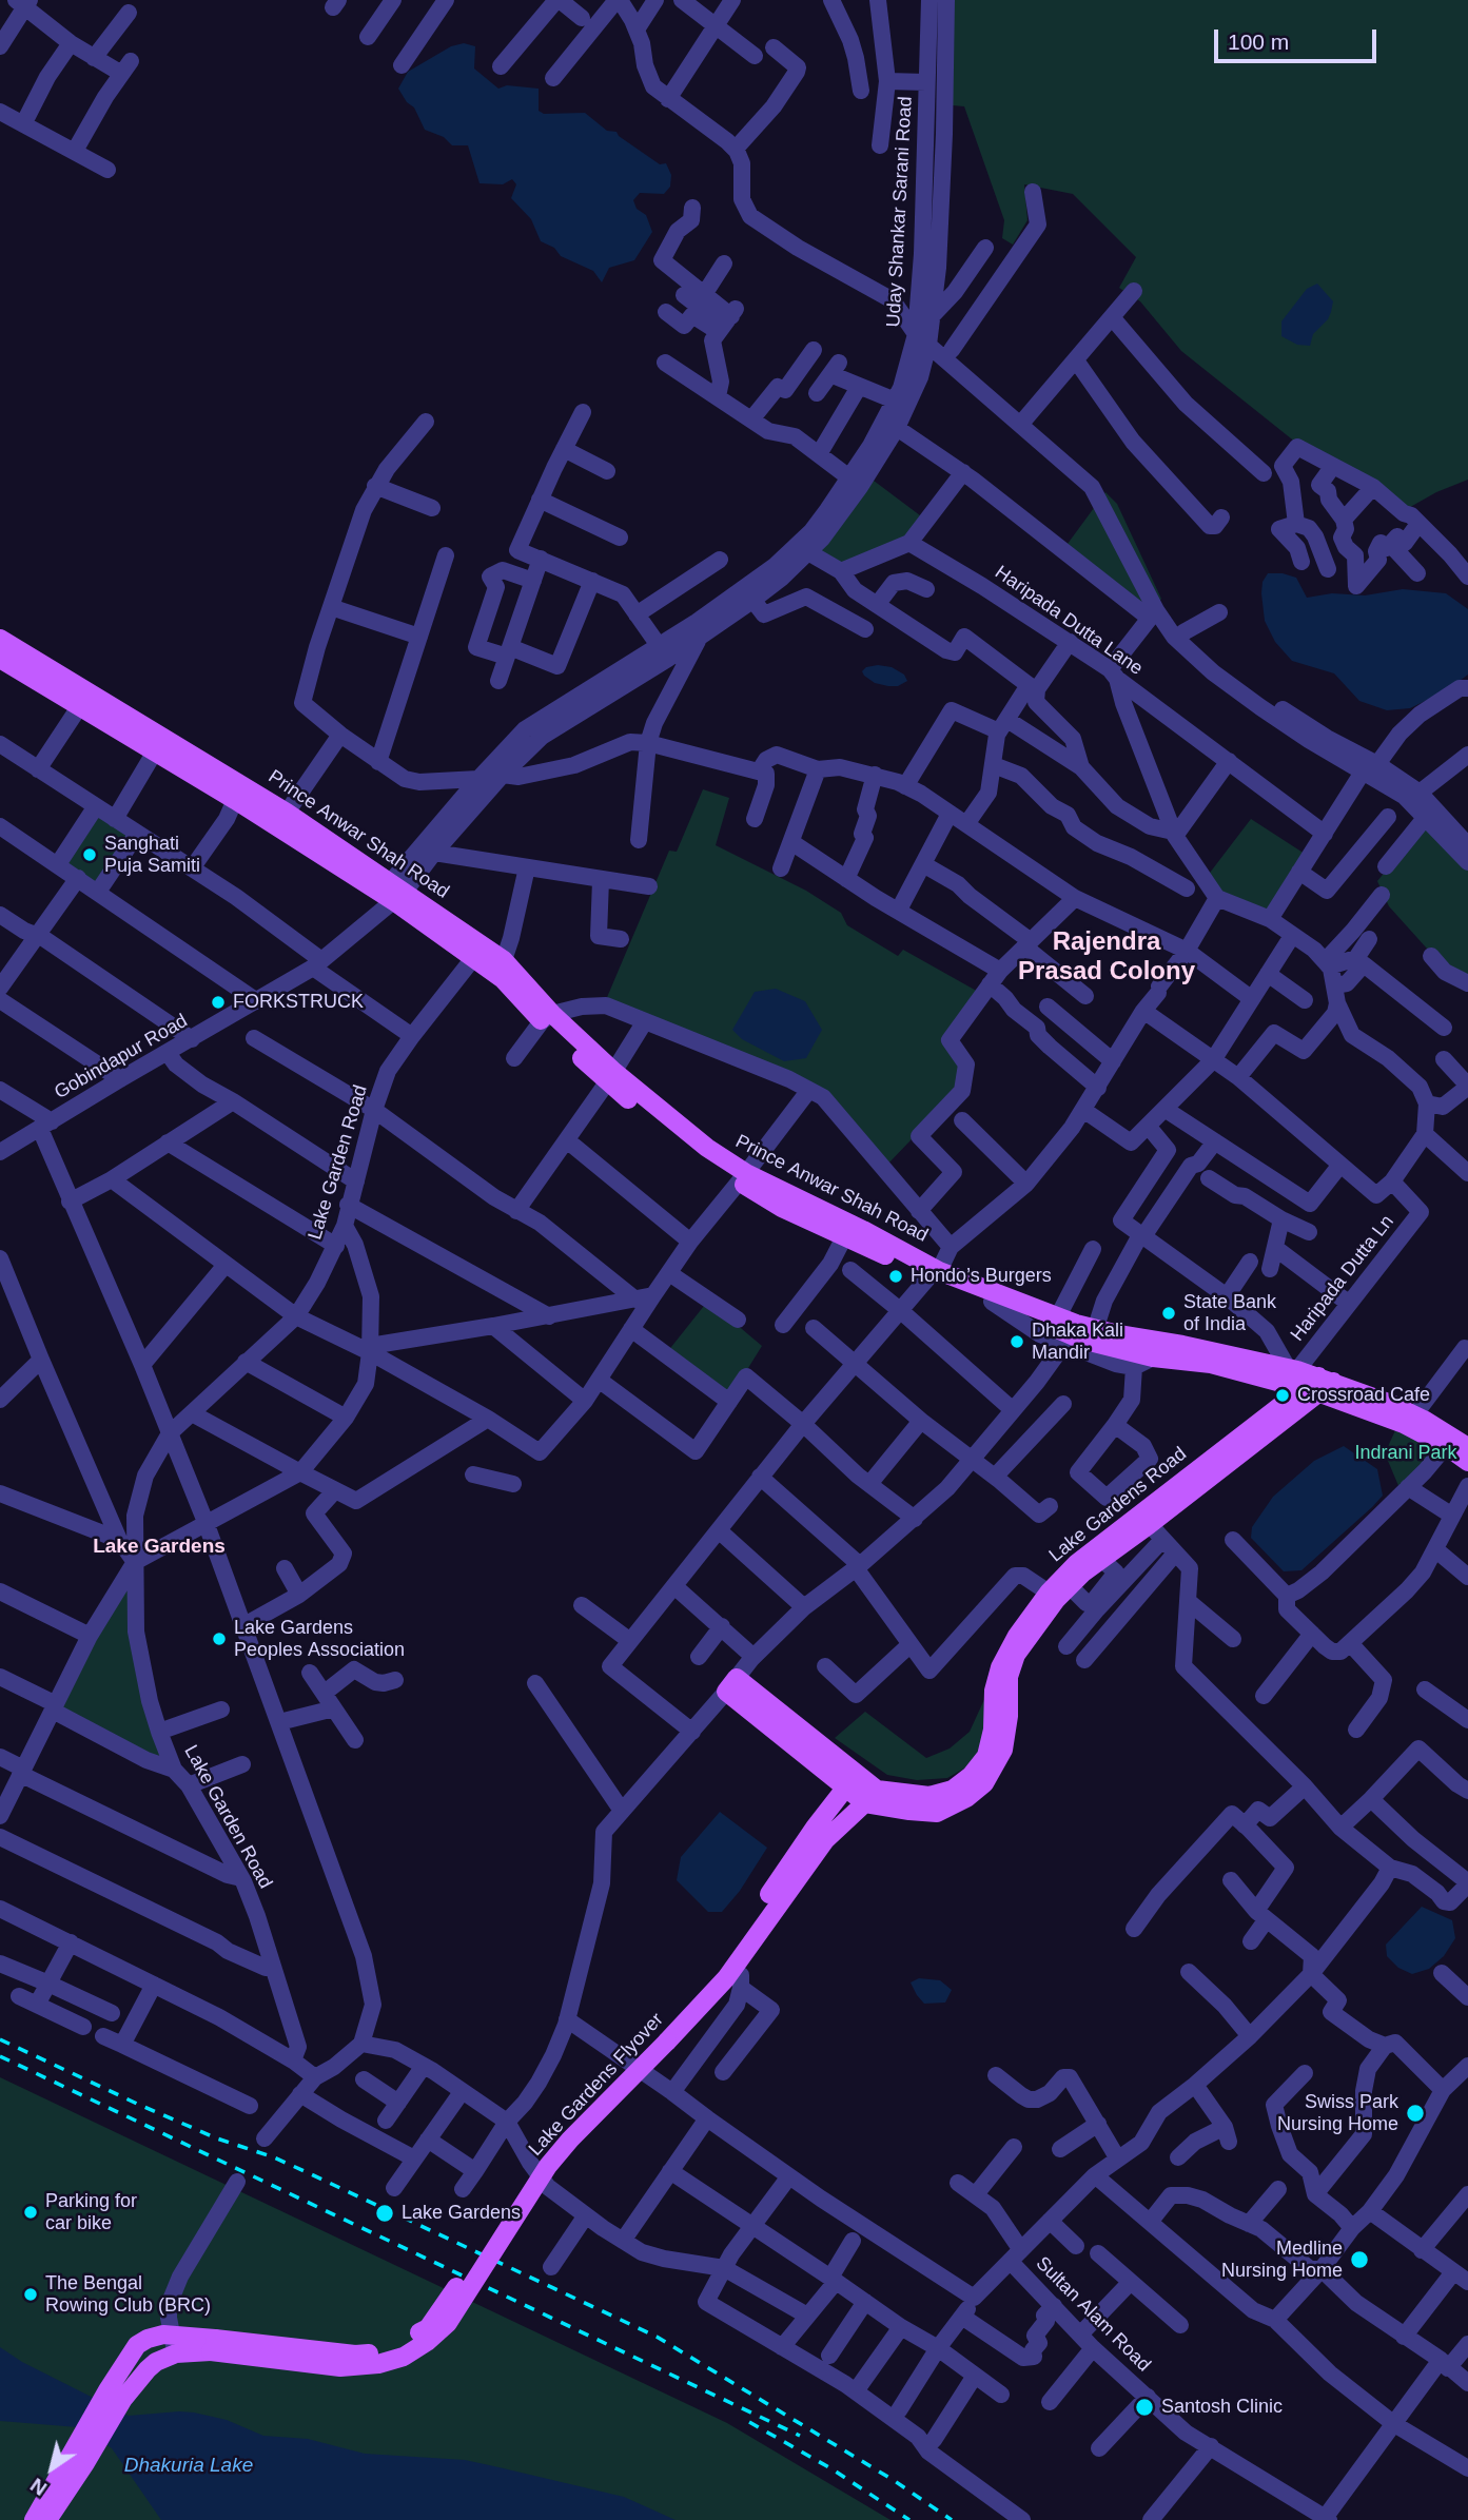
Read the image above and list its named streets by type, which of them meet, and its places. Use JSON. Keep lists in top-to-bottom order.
{
  "streets": {
    "main road": ["Prince Anwar Shah Road", "Lake Gardens Road", "Lake Gardens Flyover"],
    "street": [
      "Uday Shankar Sarani Road",
      "Haripada Dutta Lane",
      "Gobindapur Road",
      "Lake Garden Road",
      "Haripada Dutta Ln",
      "Sultan Alam Road"
    ]
  },
  "crossings": [
    ["Prince Anwar Shah Road", "Gobindapur Road"],
    ["Prince Anwar Shah Road", "Lake Garden Road"],
    ["Prince Anwar Shah Road", "Haripada Dutta Ln"],
    ["Prince Anwar Shah Road", "Lake Gardens Road"]
  ],
  "districts": ["Rajendra Prasad Colony", "Lake Gardens"],
  "water": ["Dhakuria Lake"],
  "parks": ["Indrani Park"],
  "places": [
    "Sanghati Puja Samiti",
    "FORKSTRUCK",
    "Hondo’s Burgers",
    "State Bank of India",
    "Dhaka Kali Mandir",
    "Crossroad Cafe",
    "Lake Gardens Peoples Association",
    "Swiss Park Nursing Home",
    "Parking for car bike",
    "Lake Gardens",
    "Medline Nursing Home",
    "The Bengal Rowing Club (BRC)",
    "Santosh Clinic"
  ],
  "scale_bar": "100 m",
  "north": "bottom left"
}
